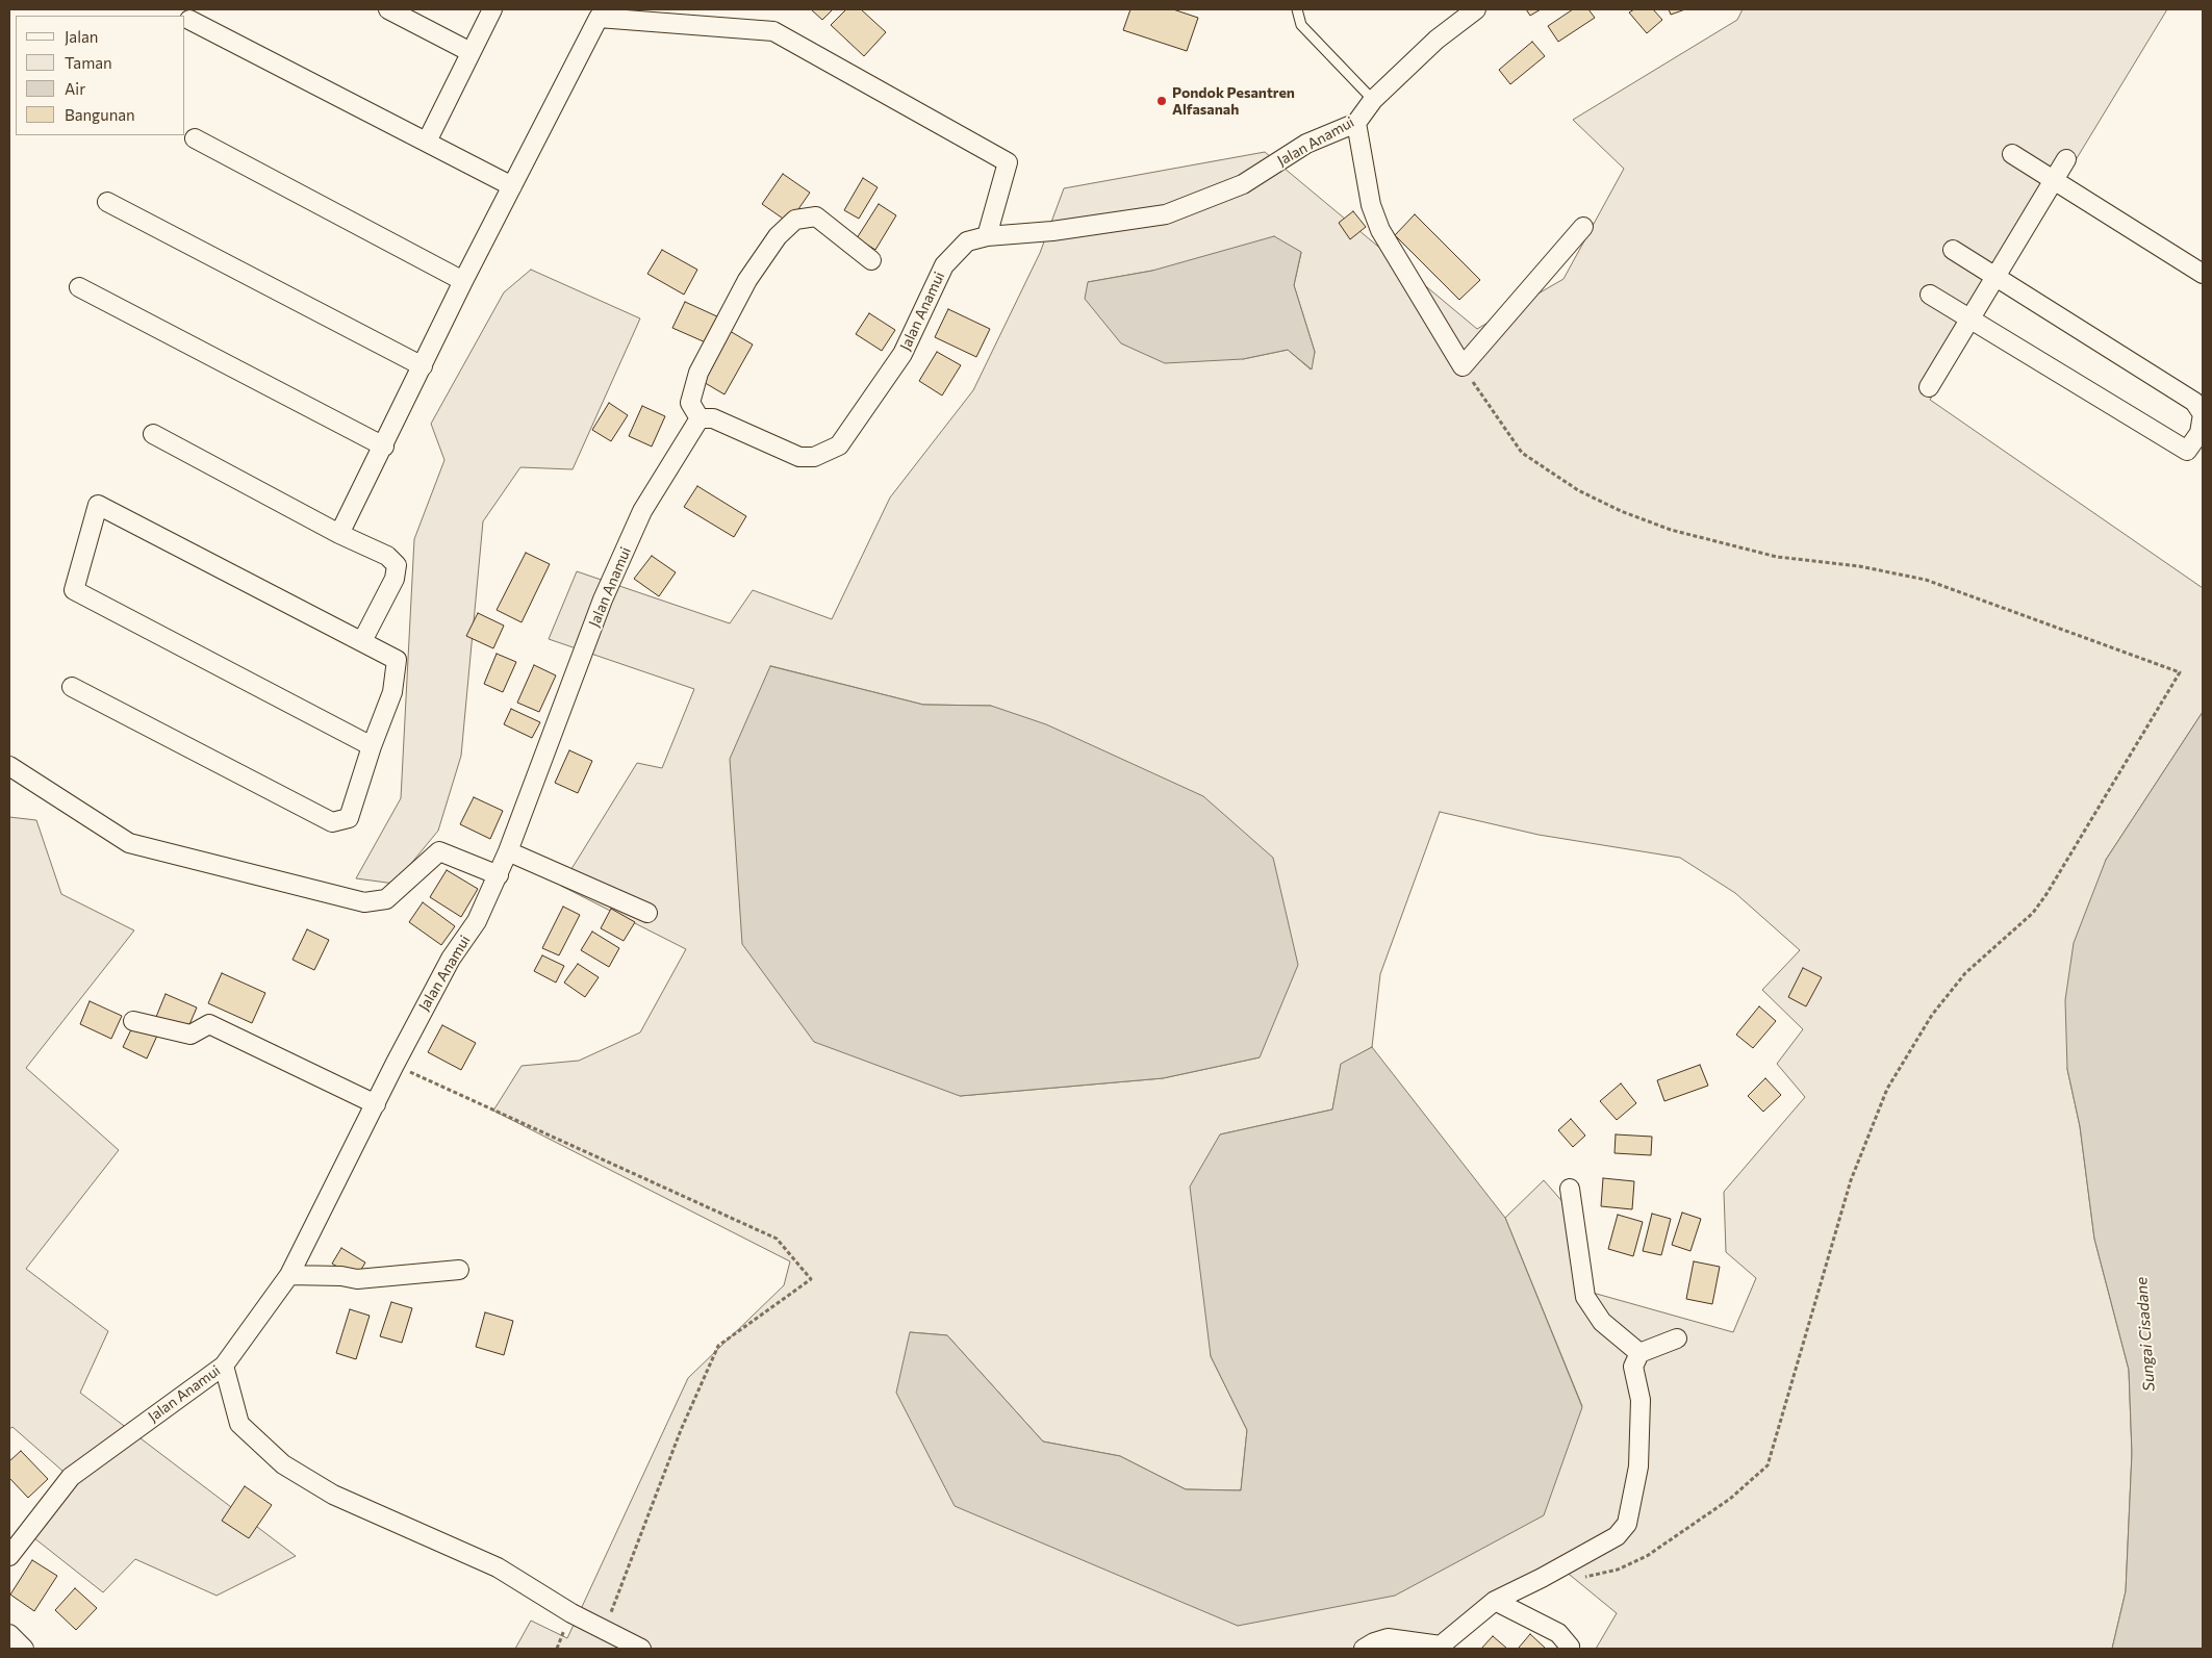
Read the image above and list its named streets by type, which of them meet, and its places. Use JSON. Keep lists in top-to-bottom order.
{
  "streets": {
    "street": ["Jalan Anamui"]
  },
  "water": ["Sungai Cisadane"],
  "places": ["Pondok Pesantren Alfasanah"],
  "legend": [
    "Jalan",
    "Taman",
    "Air",
    "Bangunan"
  ]
}
